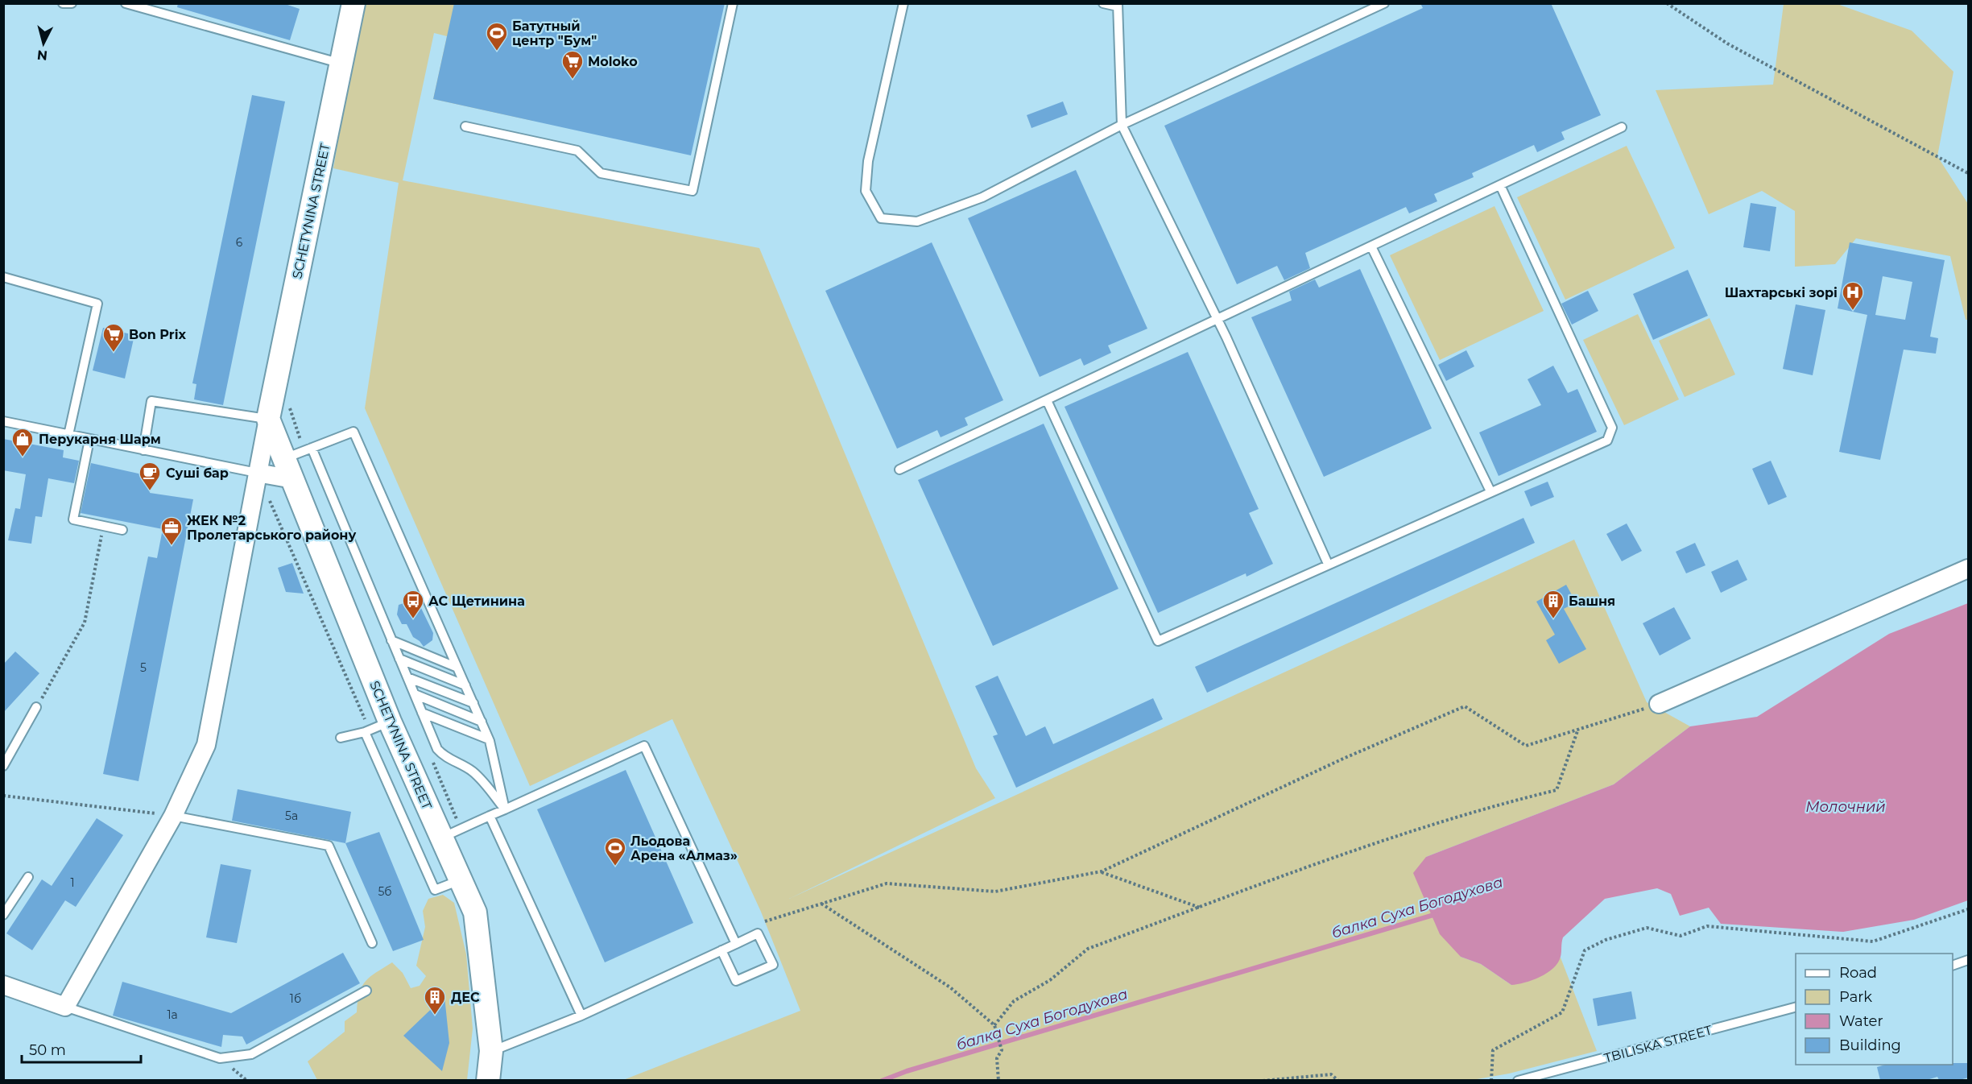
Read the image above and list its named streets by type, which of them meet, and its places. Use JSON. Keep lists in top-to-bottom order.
{
  "streets": {
    "street": ["SCHETYNINA STREET"],
    "lane": ["TBILISKA STREET"]
  },
  "water": ["Молочний", "балка Суха Богодухова"],
  "places": {
    "sports": ["Батутный центр \"Бум\"", "Льодова Арена «Алмаз»"],
    "supermarket": ["Moloko", "Bon Prix"],
    "hospital": ["Шахтарські зорі"],
    "shop": ["Перукарня Шарм"],
    "cafe": ["Суші бар"],
    "office": ["ЖЕК №2 Пролетарського району"],
    "bus stop": ["АС Щетинина"],
    "building": ["Башня", "ДЕС"]
  },
  "house_numbers": [
    "6",
    "5",
    "5а",
    "1",
    "5б",
    "1б",
    "1а"
  ],
  "legend": [
    "Road",
    "Park",
    "Water",
    "Building"
  ],
  "scale_bar": "50 m",
  "north": "bottom"
}
